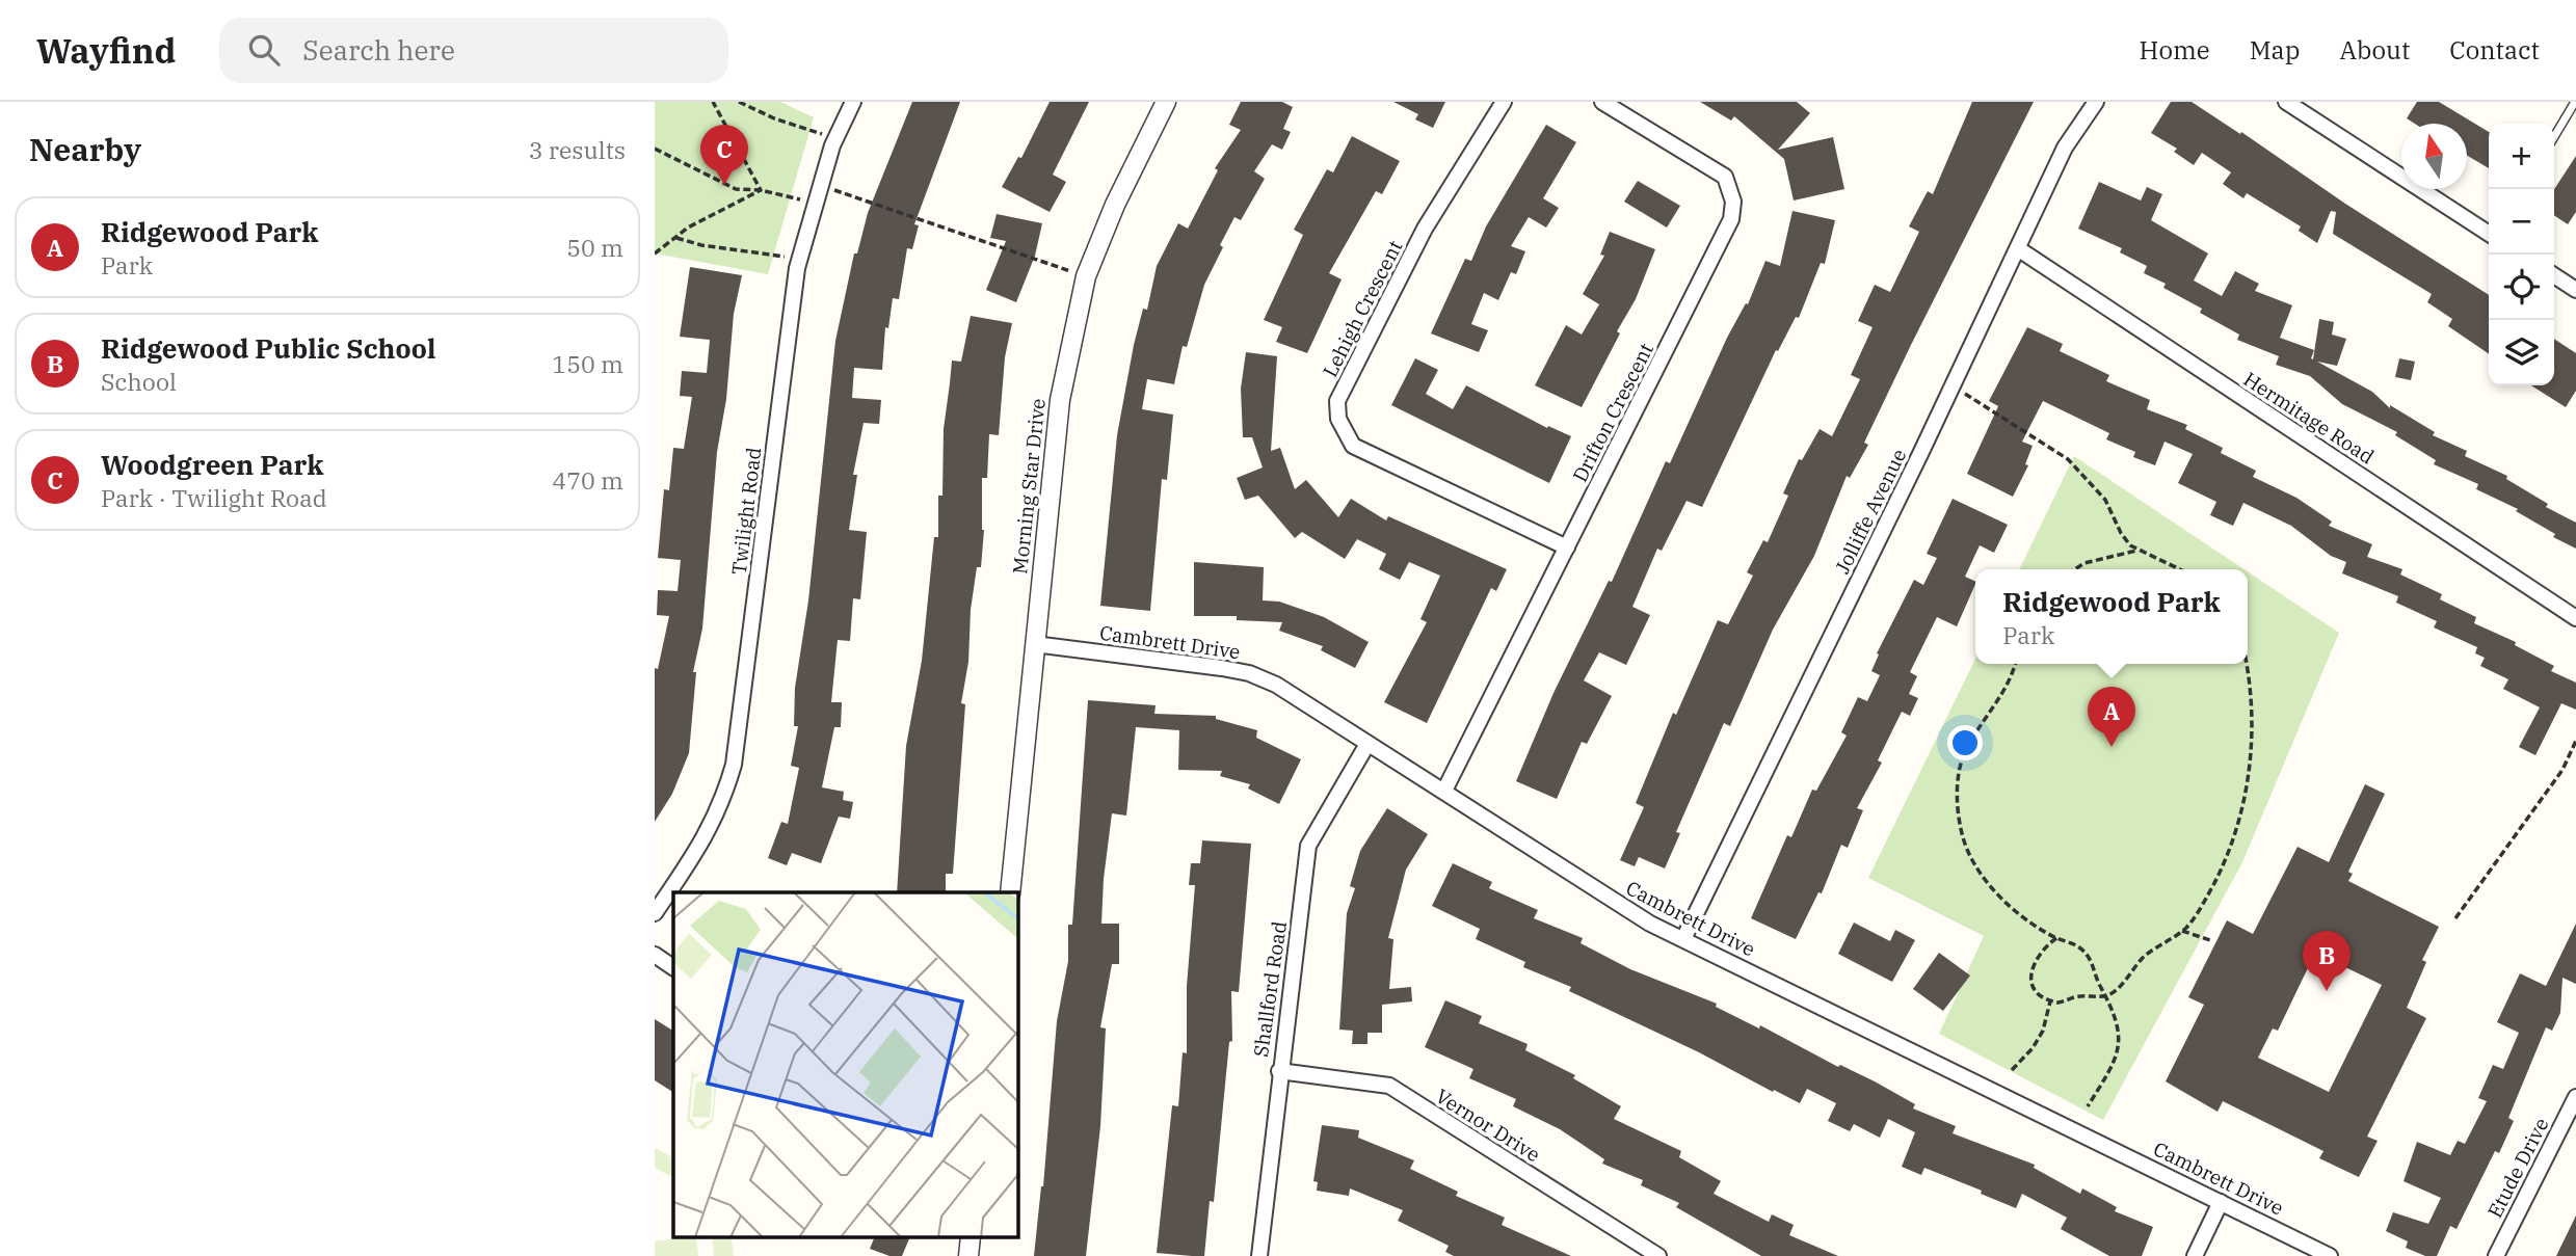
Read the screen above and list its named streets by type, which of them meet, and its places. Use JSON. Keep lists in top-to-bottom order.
{
  "streets": {
    "street": [
      "Lehigh Crescent",
      "Drifton Crescent",
      "Hermitage Road",
      "Morning Star Drive",
      "Twilight Road",
      "Jolliffe Avenue",
      "Cambrett Drive",
      "Shallford Road",
      "Vernor Drive",
      "Etude Drive"
    ]
  },
  "crossings": [
    ["Lehigh Crescent", "Drifton Crescent"],
    ["Drifton Crescent", "Cambrett Drive"],
    ["Hermitage Road", "Jolliffe Avenue"],
    ["Morning Star Drive", "Cambrett Drive"],
    ["Jolliffe Avenue", "Cambrett Drive"],
    ["Cambrett Drive", "Shallford Road"],
    ["Shallford Road", "Vernor Drive"]
  ],
  "north": "top",
  "page": {
    "header": "Wayfind",
    "search": "Search here",
    "nav": [
      "Home",
      "Map",
      "About",
      "Contact"
    ],
    "heading": ["Nearby", "3 results"],
    "map_buttons": ["+", "−"],
    "pins": ["C", "A", "B"],
    "list": [
      {
        "mark": "A",
        "name": "Ridgewood Park",
        "note": "Park",
        "value": "50 m"
      },
      {
        "mark": "B",
        "name": "Ridgewood Public School",
        "note": "School",
        "value": "150 m"
      },
      {
        "mark": "C",
        "name": "Woodgreen Park",
        "note": "Park · Twilight Road",
        "value": "470 m"
      }
    ],
    "popup": ["Ridgewood Park", "Park"]
  }
}
